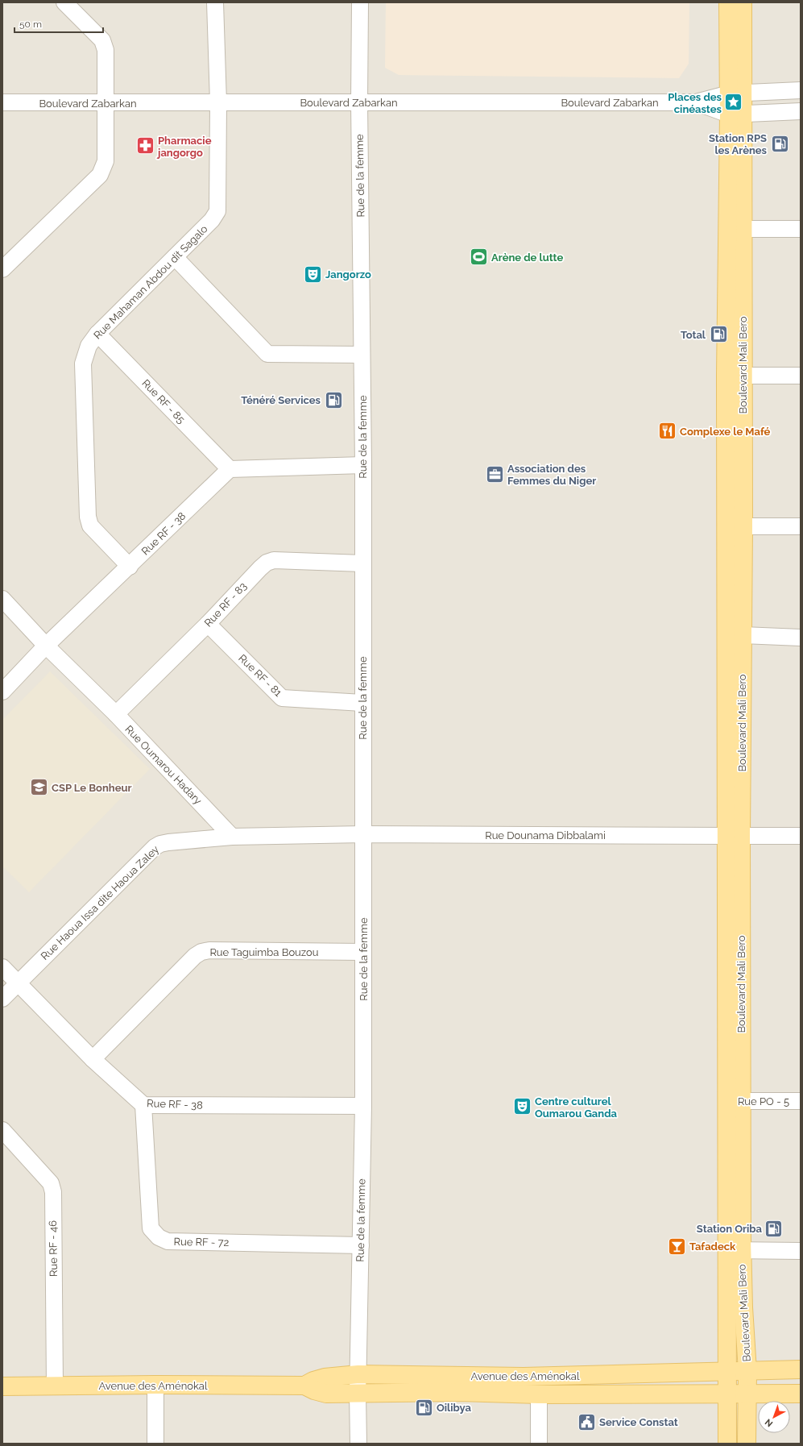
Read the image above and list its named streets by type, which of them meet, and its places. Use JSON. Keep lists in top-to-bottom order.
{
  "streets": {
    "main road": ["Boulevard Mali Bero", "Avenue des Aménokal"],
    "street": [
      "Boulevard Zabarkan",
      "Rue de la femme",
      "Rue Mahaman Abdou dit Sagalo",
      "Rue RF - 85",
      "Rue RF - 38",
      "Rue RF - 83",
      "Rue RF - 81",
      "Rue Oumarou Hadary",
      "Rue Dounama Dibbalami",
      "Rue Haoua Issa dite Haoua Zaley",
      "Rue Taguimba Bouzou",
      "Rue PO - 5",
      "Rue RF - 72",
      "Rue RF - 46"
    ]
  },
  "crossings": [
    ["Boulevard Zabarkan", "Rue de la femme"],
    ["Boulevard Zabarkan", "Rue Mahaman Abdou dit Sagalo"],
    ["Boulevard Zabarkan", "Boulevard Mali Bero"],
    ["Rue de la femme", "Rue RF - 38"],
    ["Rue de la femme", "Rue RF - 83"],
    ["Rue de la femme", "Rue RF - 81"],
    ["Rue de la femme", "Rue Dounama Dibbalami"],
    ["Rue de la femme", "Rue Taguimba Bouzou"],
    ["Rue de la femme", "Rue RF - 72"],
    ["Rue de la femme", "Avenue des Aménokal"],
    ["Rue Mahaman Abdou dit Sagalo", "Rue RF - 85"],
    ["Rue Mahaman Abdou dit Sagalo", "Rue RF - 38"],
    ["Boulevard Mali Bero", "Rue Dounama Dibbalami"],
    ["Boulevard Mali Bero", "Rue PO - 5"],
    ["Boulevard Mali Bero", "Avenue des Aménokal"],
    ["Rue RF - 85", "Rue RF - 38"],
    ["Rue RF - 38", "Rue Oumarou Hadary"],
    ["Rue RF - 38", "Rue Haoua Issa dite Haoua Zaley"],
    ["Rue RF - 38", "Rue Taguimba Bouzou"],
    ["Rue RF - 38", "Rue RF - 72"],
    ["Rue RF - 83", "Rue RF - 81"],
    ["Rue RF - 83", "Rue Oumarou Hadary"],
    ["Rue Oumarou Hadary", "Rue Haoua Issa dite Haoua Zaley"],
    ["Rue RF - 46", "Avenue des Aménokal"]
  ],
  "places": {
    "place": ["Places des cinéastes"],
    "fuel station": [
      "Station RPS les Arènes",
      "Total",
      "Ténéré Services",
      "Station Oriba",
      "Oilibya"
    ],
    "pharmacy": ["Pharmacie jangorgo"],
    "sports": ["Arène de lutte"],
    "theatre": ["Jangorzo", "Centre culturel Oumarou Ganda"],
    "restaurant": ["Complexe le Mafé"],
    "office": ["Association des Femmes du Niger"],
    "school or university": ["CSP Le Bonheur"],
    "bar": ["Tafadeck"],
    "public building": ["Service Constat"]
  },
  "scale_bar": "50 m",
  "north": "bottom left"
}
